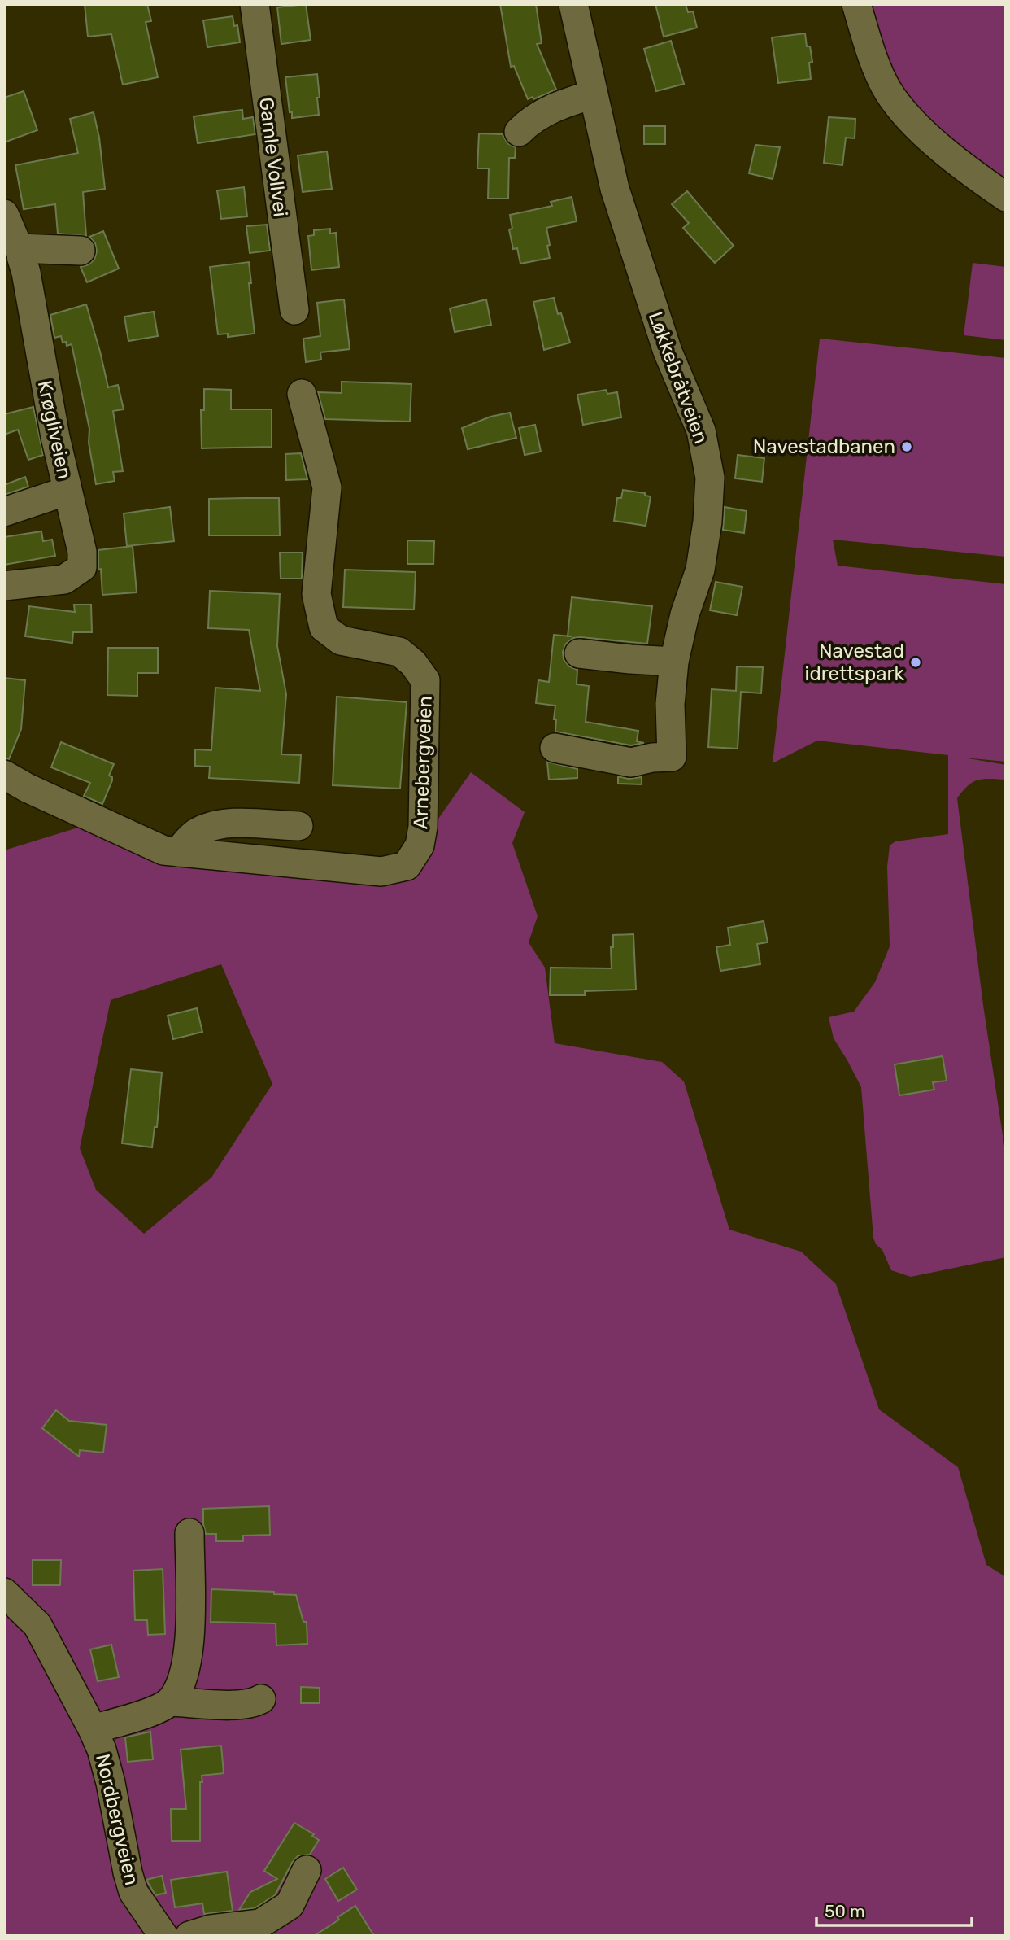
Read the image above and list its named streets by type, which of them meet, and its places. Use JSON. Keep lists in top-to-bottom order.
{
  "streets": {
    "street": [
      "Gamle Vollvei",
      "Løkkebråtveien",
      "Krøgliveien",
      "Arnebergveien",
      "Nordbergveien"
    ]
  },
  "places": ["Navestadbanen", "Navestad idrettspark"],
  "scale_bar": "50 m"
}
